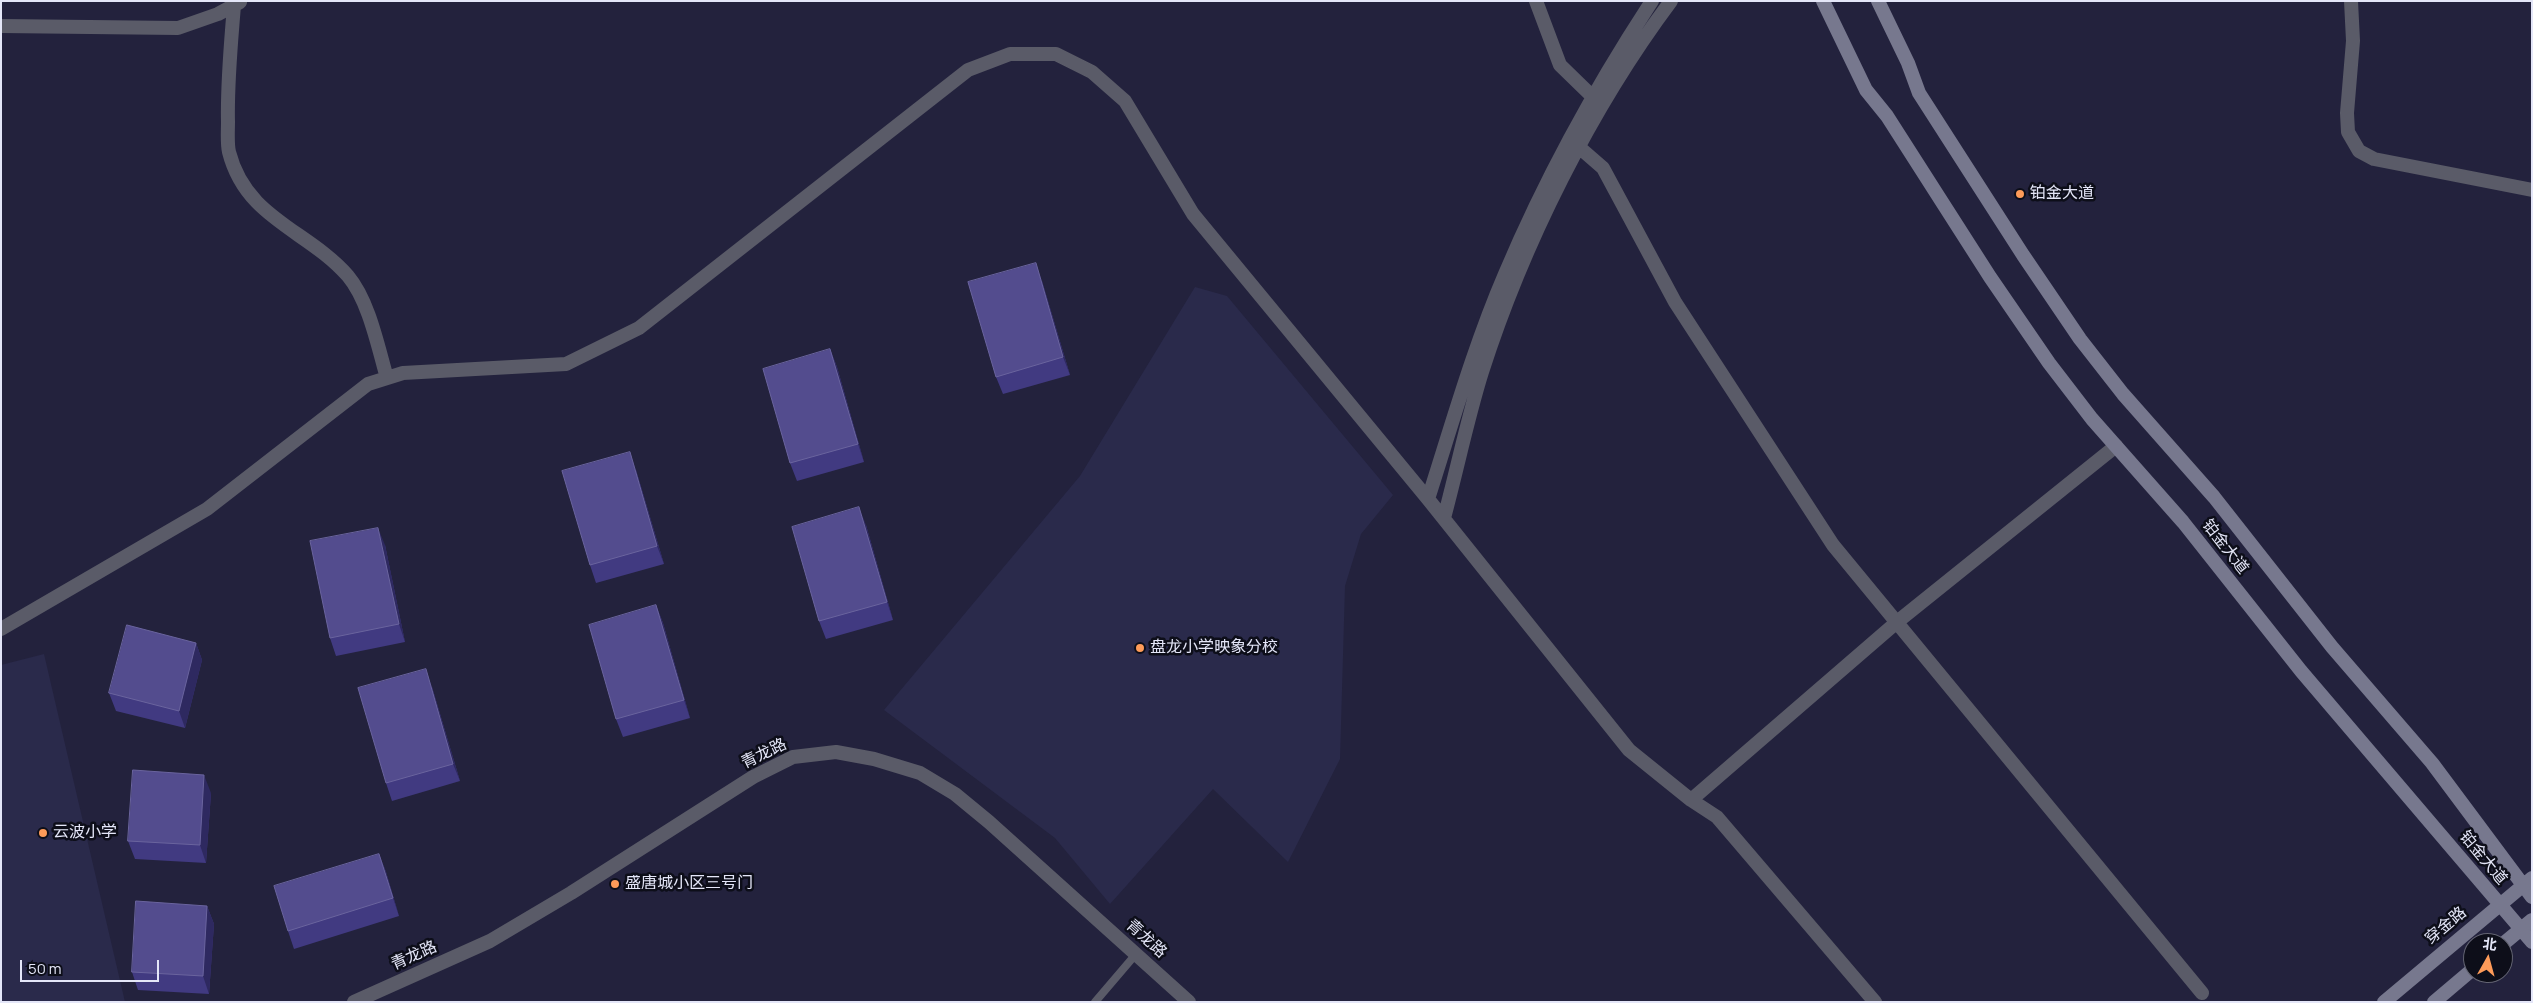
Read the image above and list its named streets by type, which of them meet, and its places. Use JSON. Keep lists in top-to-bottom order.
{
  "streets": {
    "main road": ["铂金大道", "穿金路"],
    "street": ["青龙路"]
  },
  "crossings": [
    ["铂金大道", "穿金路"]
  ],
  "places": [
    "铂金大道",
    "盘龙小学映象分校",
    "云波小学",
    "盛唐城小区三号门"
  ],
  "scale_bar": "50 m",
  "north": "top"
}
